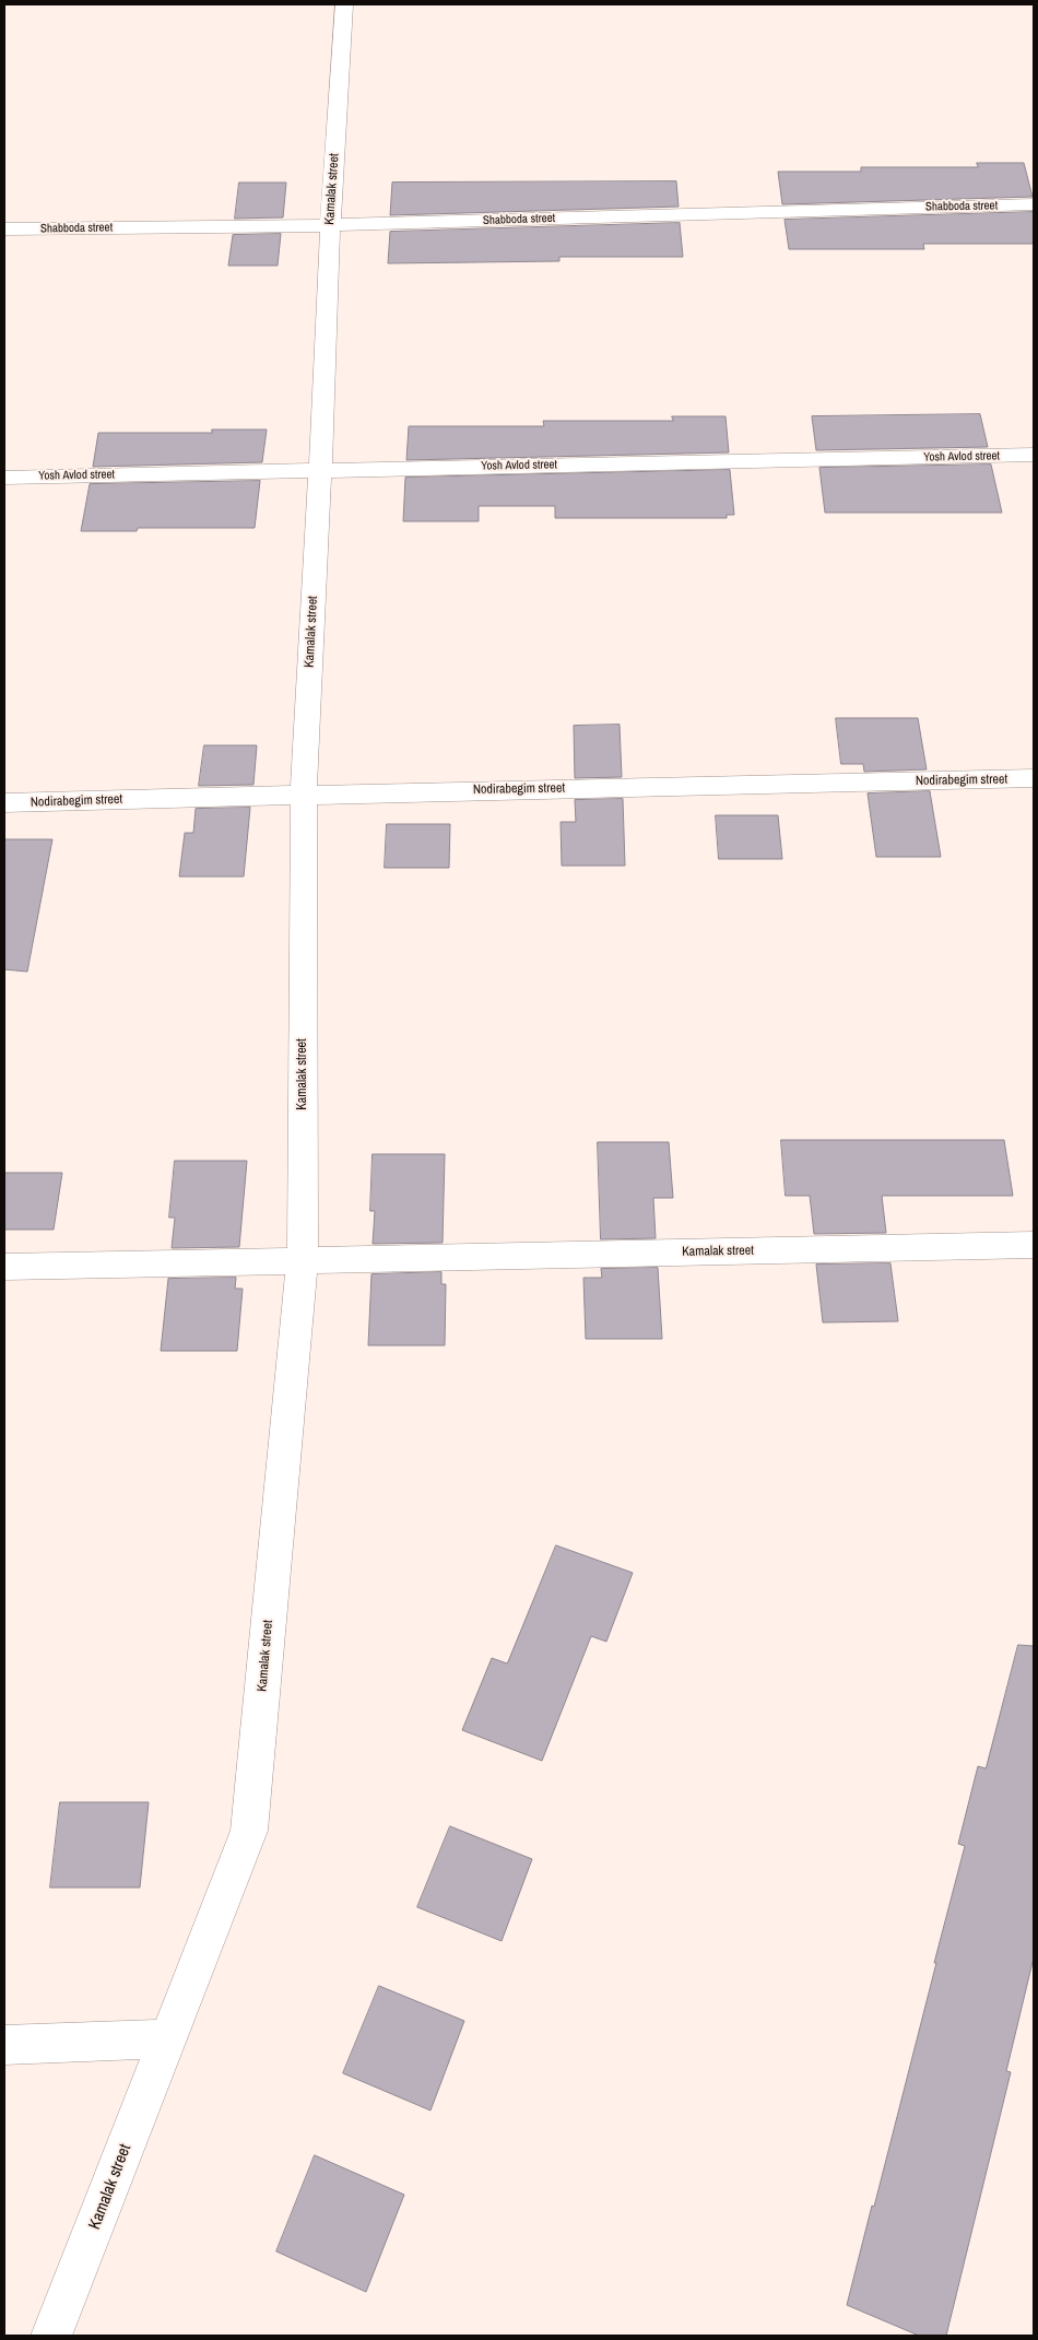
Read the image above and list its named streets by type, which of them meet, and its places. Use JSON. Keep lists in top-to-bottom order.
{
  "streets": {
    "street": [
      "Kamalak street",
      "Shabboda street",
      "Yosh Avlod street",
      "Nodirabegim street"
    ]
  },
  "crossings": [
    ["Kamalak street", "Shabboda street"],
    ["Kamalak street", "Yosh Avlod street"],
    ["Kamalak street", "Nodirabegim street"]
  ]
}
